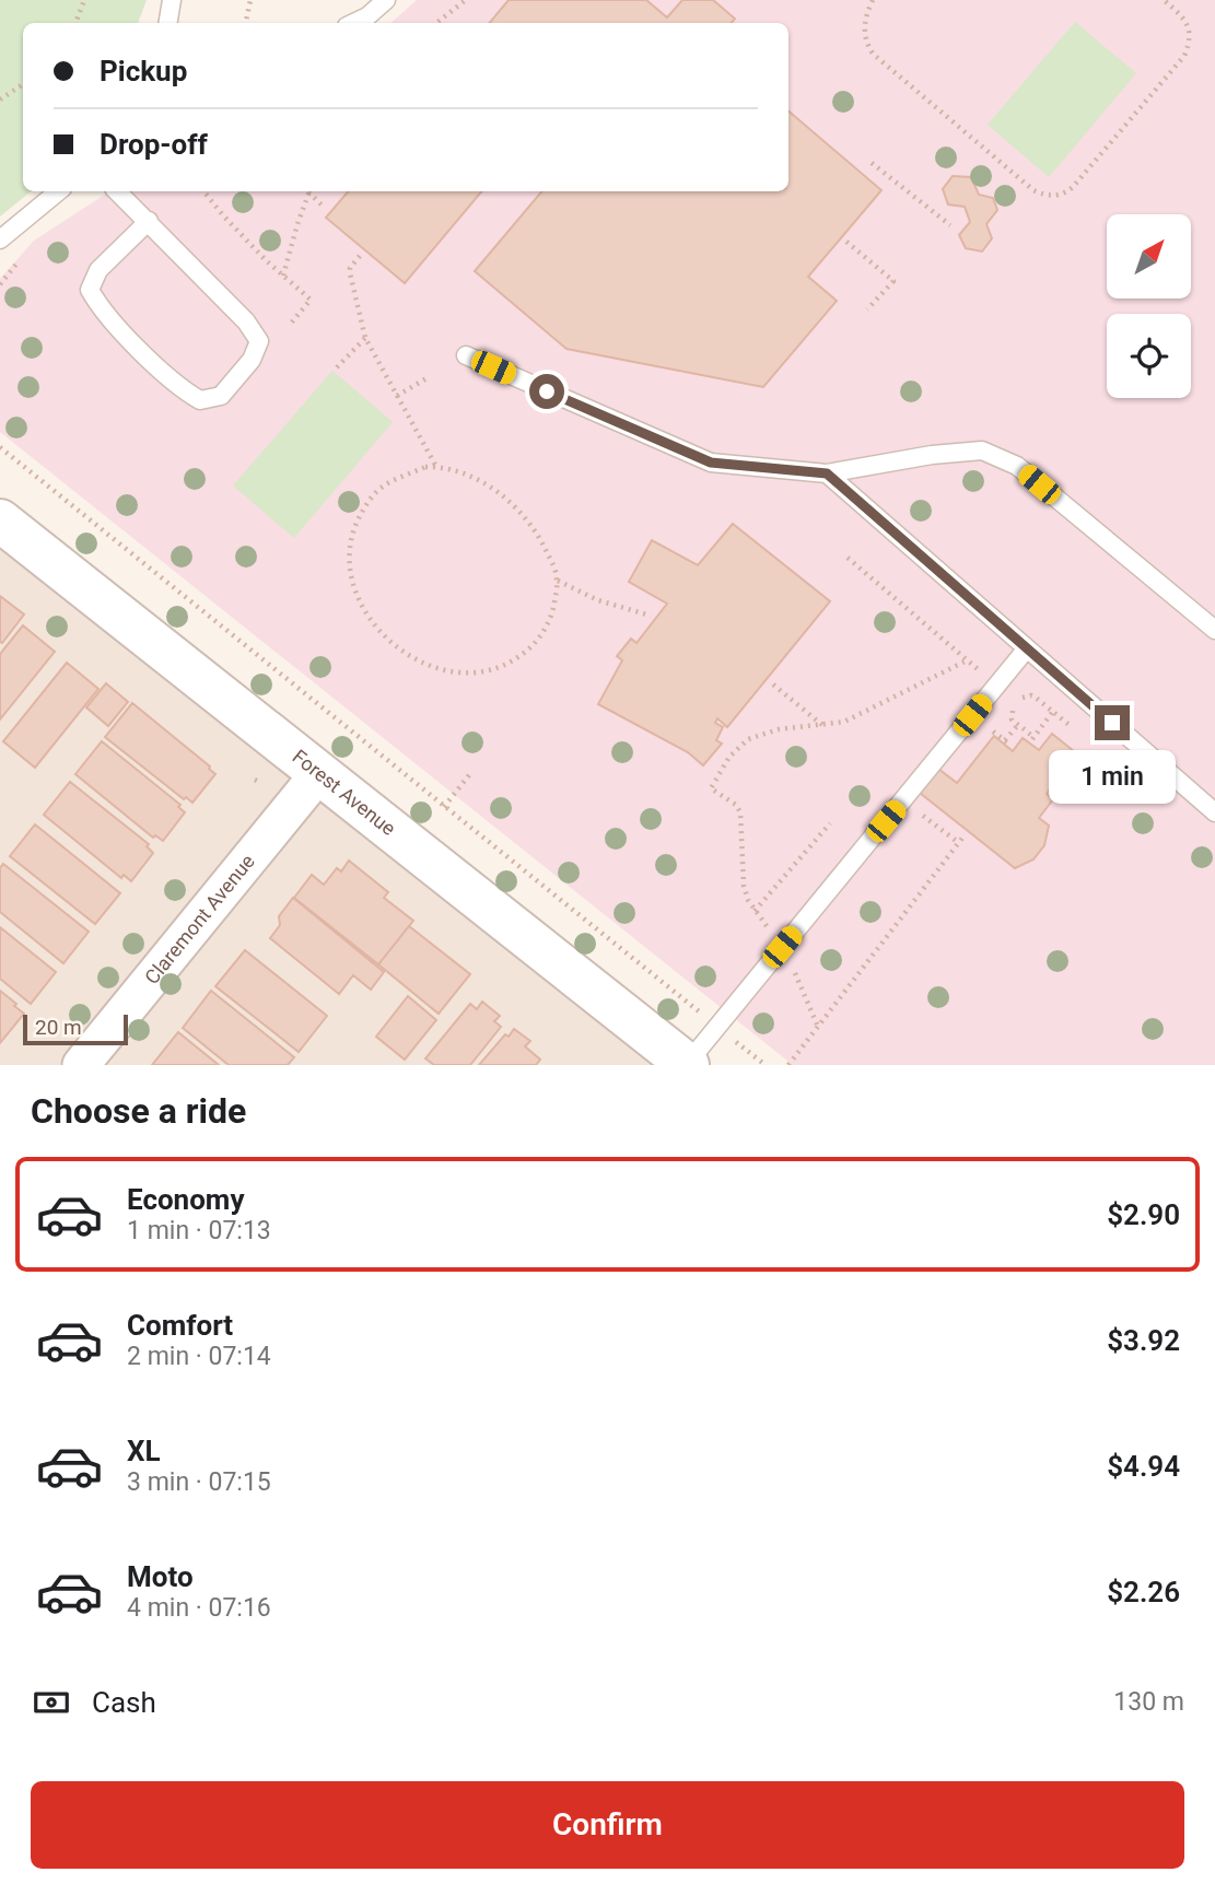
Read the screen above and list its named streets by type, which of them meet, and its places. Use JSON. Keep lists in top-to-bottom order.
{
  "streets": {
    "street": ["Forest Avenue", "Claremont Avenue"]
  },
  "crossings": [
    ["Forest Avenue", "Claremont Avenue"]
  ],
  "scale_bar": "20 m",
  "north": "top right",
  "page": {
    "banner": ["Pickup", "Drop-off"],
    "bubble": "1 min",
    "scale": "20 m",
    "heading": "Choose a ride",
    "list": [
      {
        "name": "Economy",
        "note": "1 min · 07:13",
        "value": "$2.90"
      },
      {
        "name": "Comfort",
        "note": "2 min · 07:14",
        "value": "$3.92"
      },
      {
        "name": "XL",
        "note": "3 min · 07:15",
        "value": "$4.94"
      },
      {
        "name": "Moto",
        "note": "4 min · 07:16",
        "value": "$2.26"
      }
    ],
    "pay": ["Cash", "130 m"],
    "buttons": "Confirm"
  }
}
